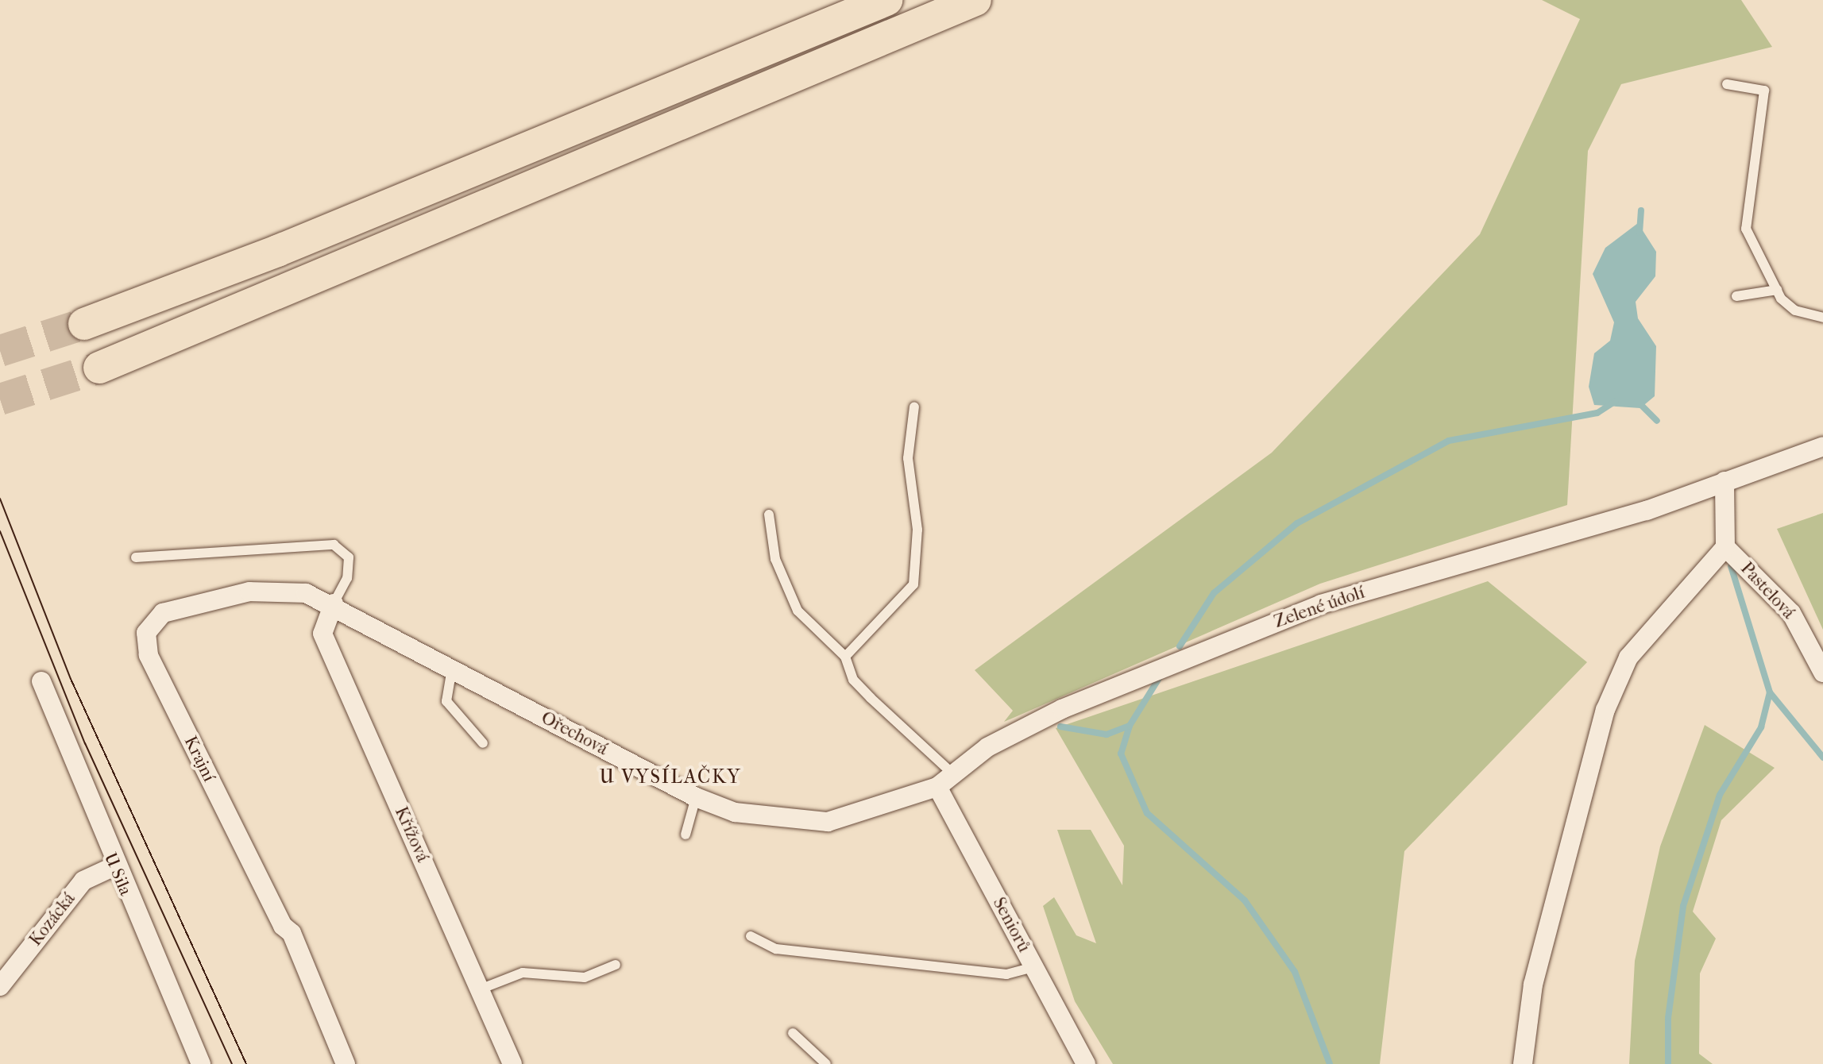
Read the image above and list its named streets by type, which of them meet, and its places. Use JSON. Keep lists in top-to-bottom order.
{
  "streets": {
    "street": [
      "Pastelová",
      "Zelené údolí",
      "Ořechová",
      "Krajní",
      "Křížová",
      "U Sila",
      "Kozácká",
      "Seniorů"
    ]
  },
  "crossings": [
    ["Zelené údolí", "Ořechová"],
    ["Zelené údolí", "Seniorů"],
    ["Ořechová", "Krajní"],
    ["Ořechová", "Křížová"],
    ["Ořechová", "Seniorů"],
    ["Krajní", "Křížová"],
    ["U Sila", "Kozácká"]
  ],
  "districts": ["U VYSÍLAČKY"]
}
